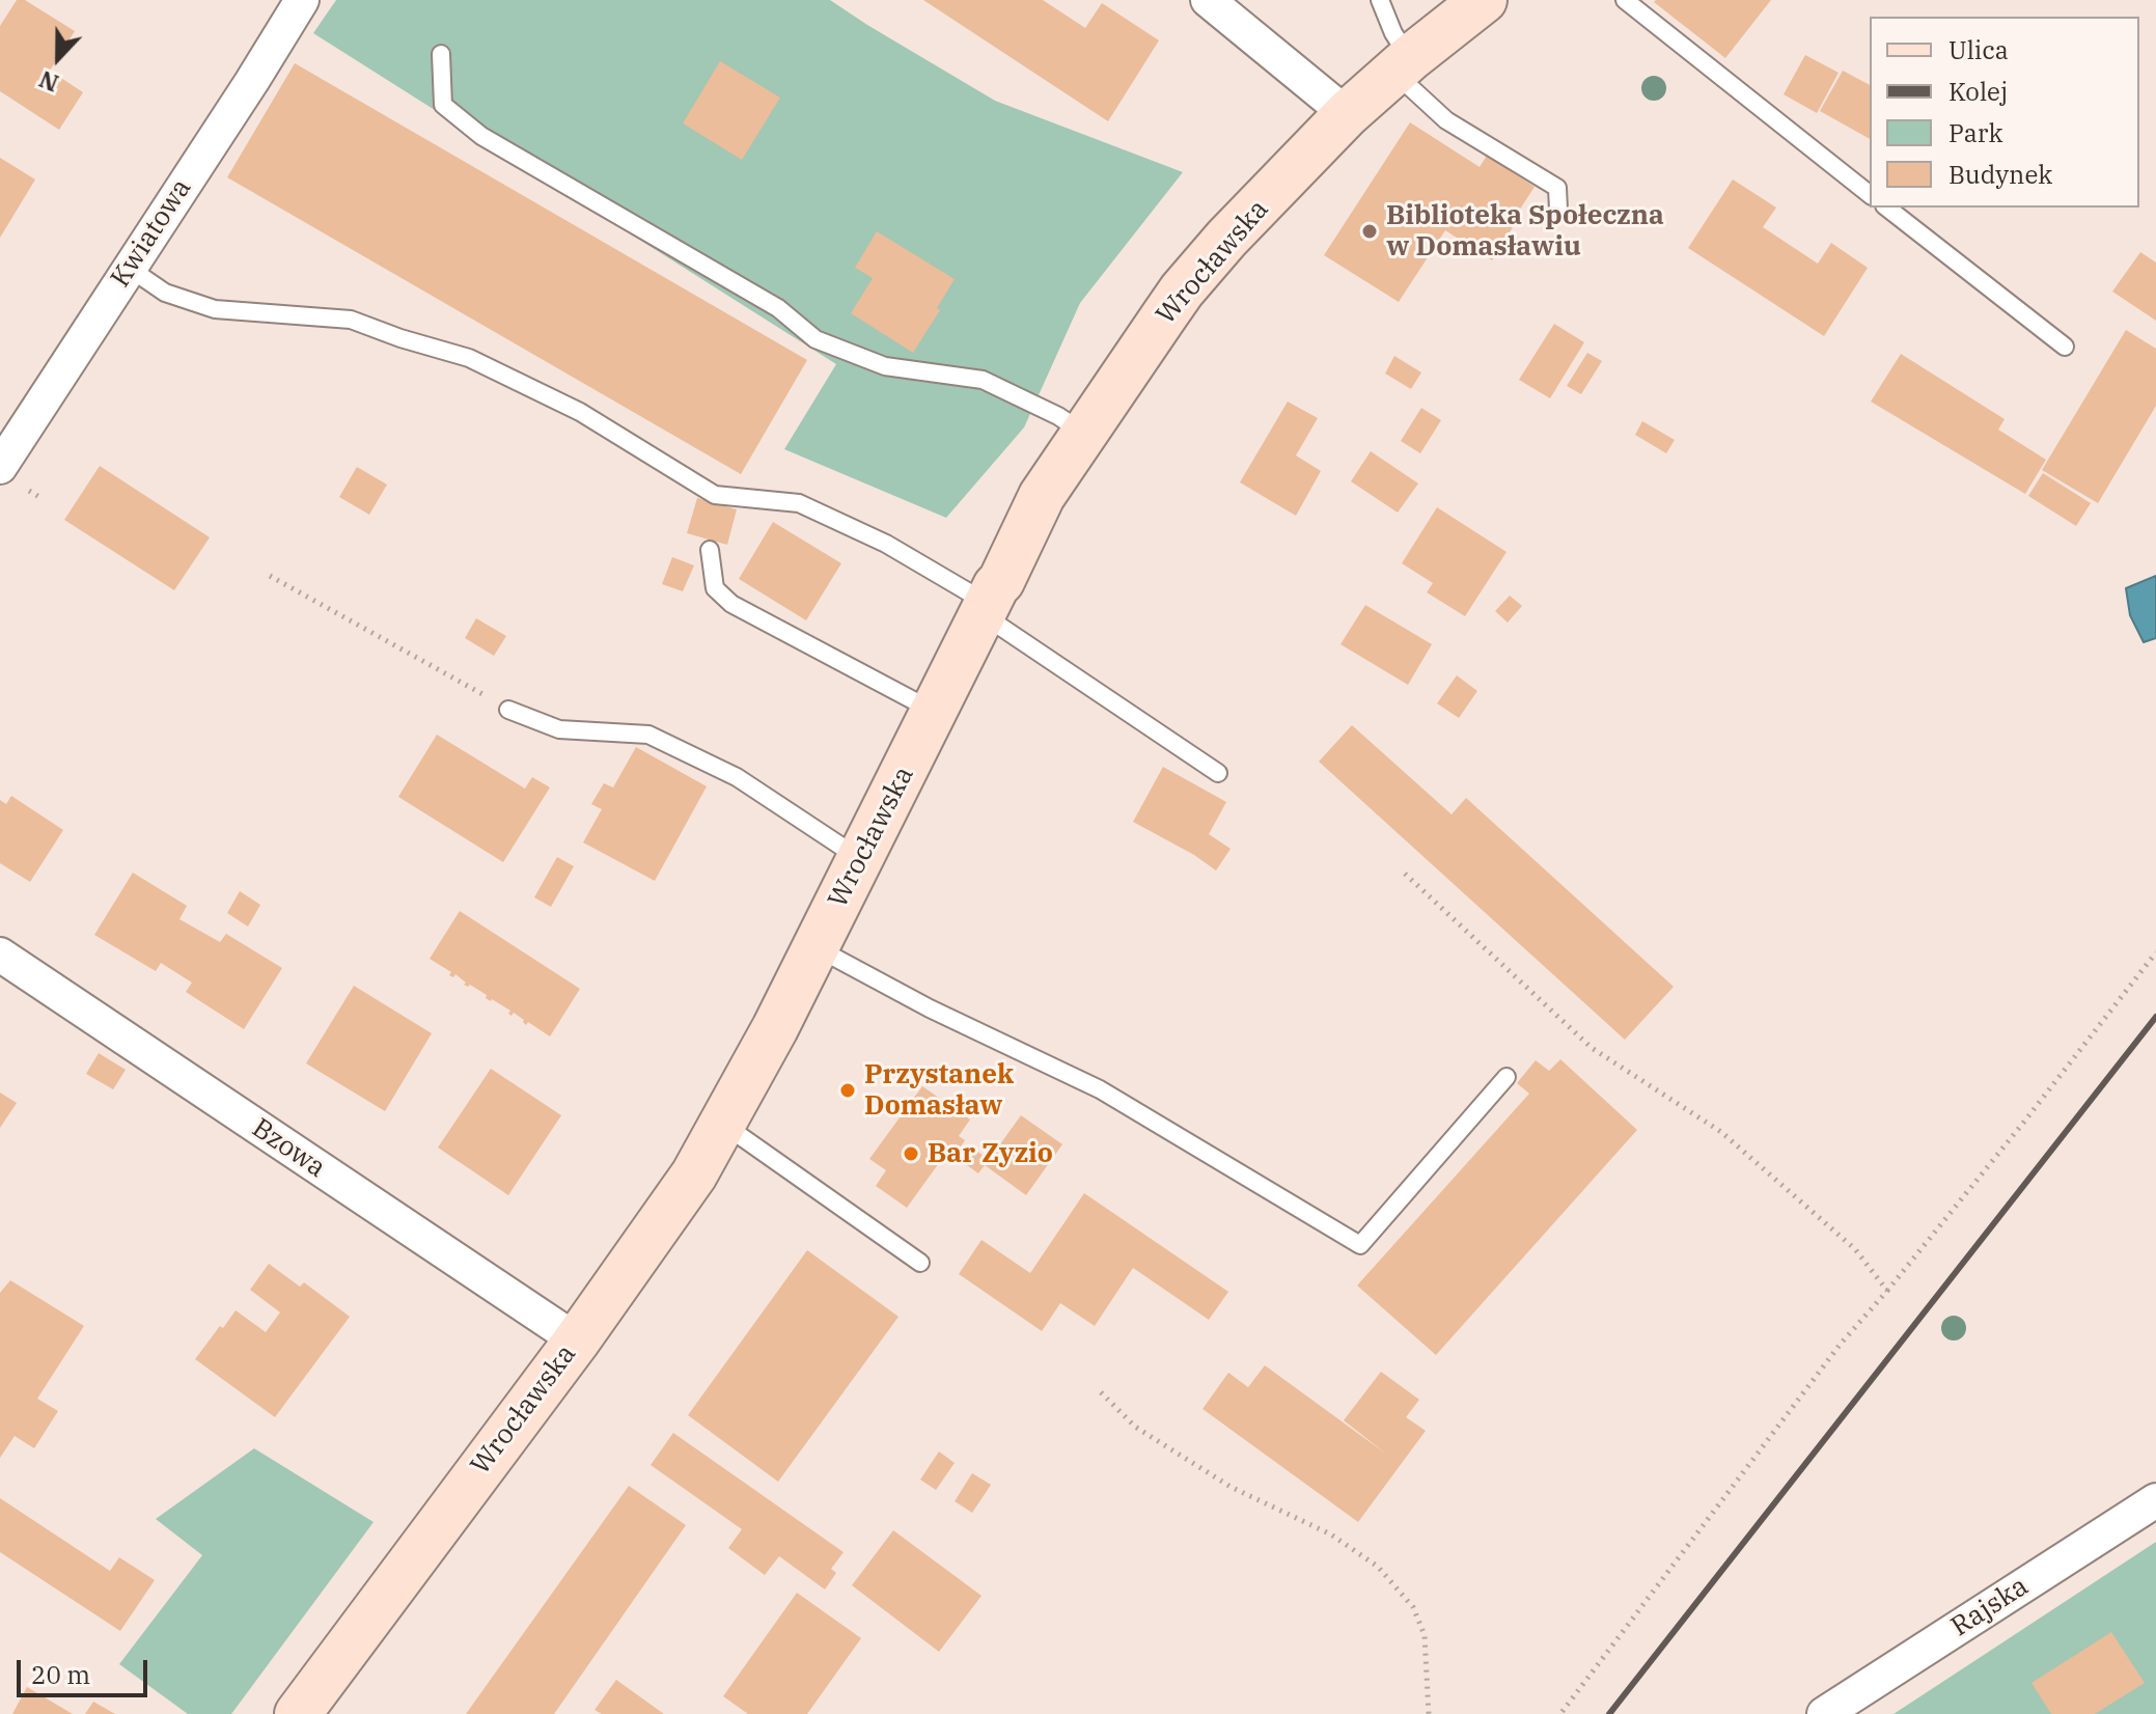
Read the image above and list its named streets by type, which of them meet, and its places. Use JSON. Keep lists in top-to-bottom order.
{
  "streets": {
    "main road": ["Wrocławska"],
    "street": ["Kwiatowa", "Bzowa", "Rajska"]
  },
  "crossings": [
    ["Wrocławska", "Bzowa"]
  ],
  "places": ["Biblioteka Społeczna w Domasławiu", "Przystanek Domasław", "Bar Zyzio"],
  "legend": [
    "Ulica",
    "Kolej",
    "Park",
    "Budynek"
  ],
  "scale_bar": "20 m",
  "north": "bottom"
}
